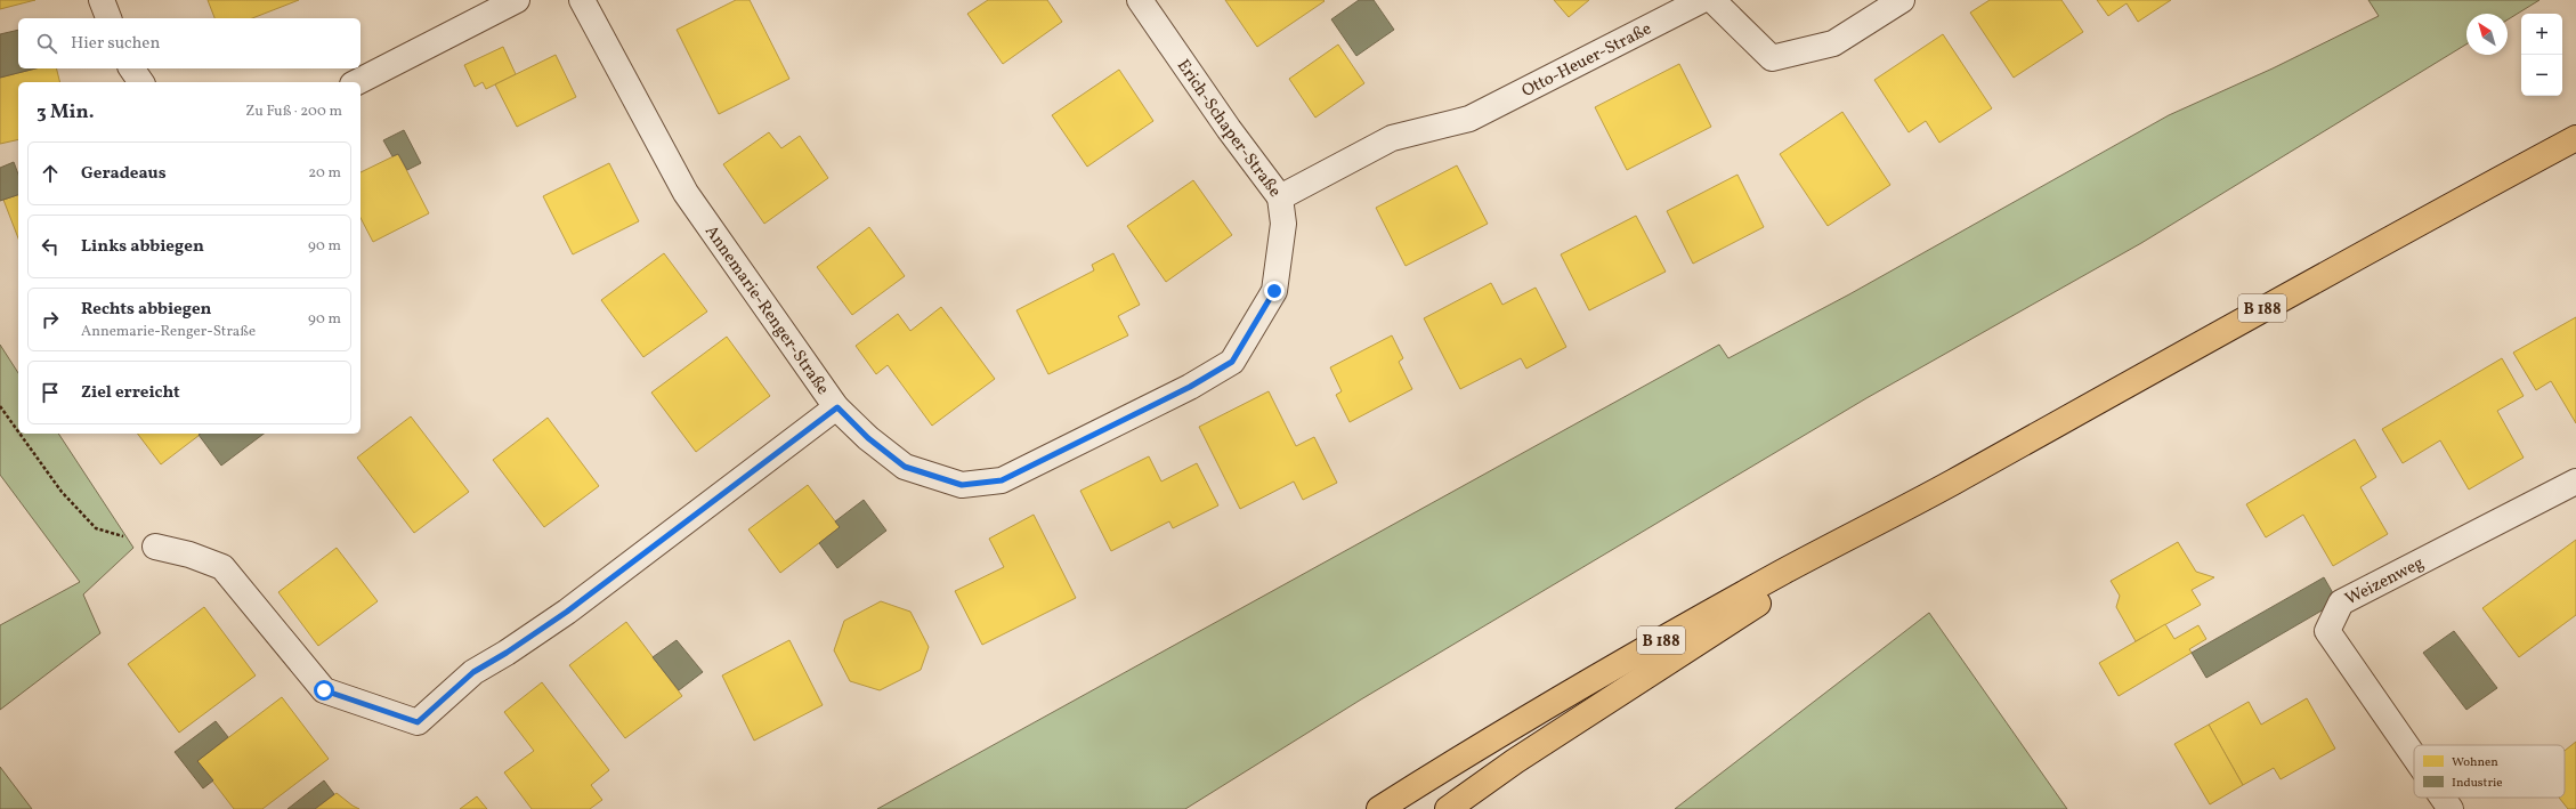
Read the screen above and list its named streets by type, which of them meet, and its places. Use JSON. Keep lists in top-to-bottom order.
{
  "streets": {
    "main road": ["B 188"],
    "street": [
      "Otto-Heuer-Straße",
      "Erich-Schaper-Straße",
      "Annemarie-Renger-Straße",
      "Weizenweg"
    ]
  },
  "crossings": [
    ["Otto-Heuer-Straße", "Erich-Schaper-Straße"],
    ["Erich-Schaper-Straße", "Annemarie-Renger-Straße"]
  ],
  "legend": ["Wohnen", "Industrie"],
  "north": "top left",
  "page": {
    "map_buttons": ["+", "−"],
    "search": "Hier suchen",
    "heading": ["3 Min.", "Zu Fuß · 200 m"],
    "list": [
      ["Geradeaus", "20 m"],
      ["Links abbiegen", "90 m"],
      ["Rechts abbiegen", "Annemarie-Renger-Straße", "90 m"],
      "Ziel erreicht"
    ]
  }
}
